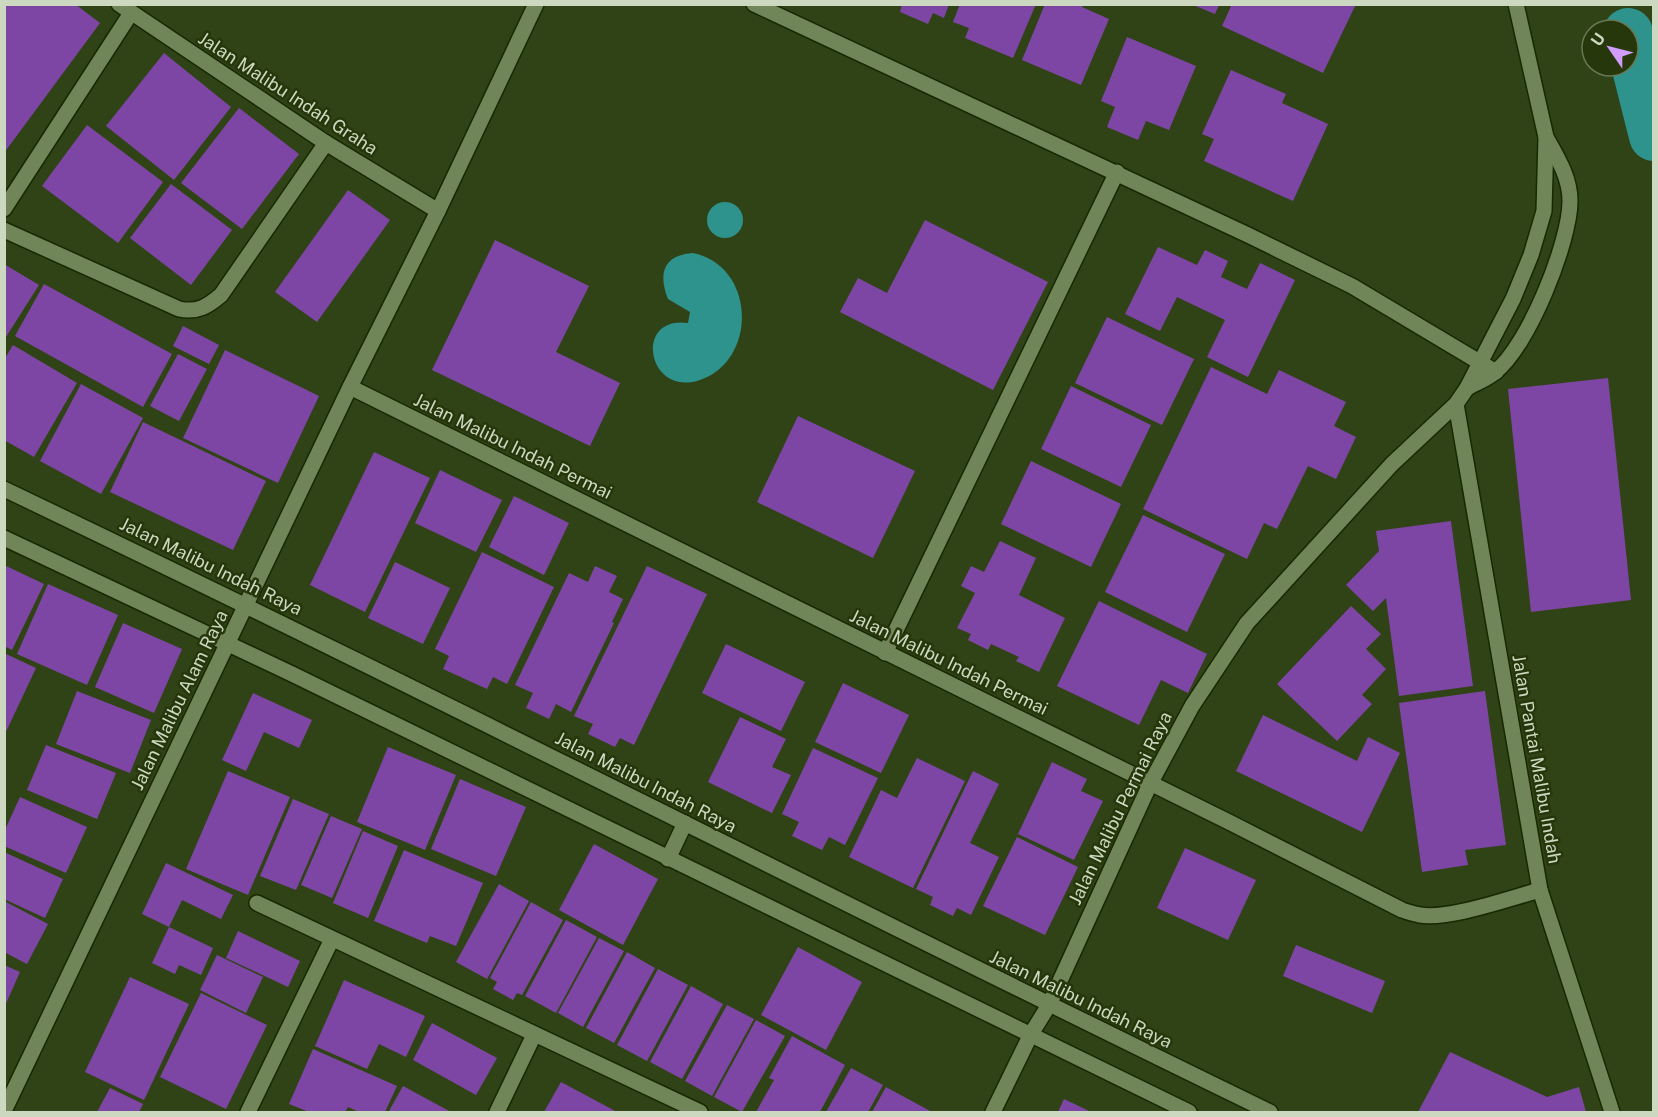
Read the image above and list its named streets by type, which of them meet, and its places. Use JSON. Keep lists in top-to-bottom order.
{
  "streets": {
    "street": [
      "Jalan Malibu Indah Graha",
      "Jalan Malibu Indah Permai",
      "Jalan Malibu Indah Raya",
      "Jalan Malibu Alam Raya",
      "Jalan Pantai Malibu Indah",
      "Jalan Malibu Permai Raya"
    ]
  },
  "crossings": [
    ["Jalan Malibu Indah Graha", "Jalan Malibu Alam Raya"],
    ["Jalan Malibu Indah Permai", "Jalan Malibu Alam Raya"],
    ["Jalan Malibu Indah Permai", "Jalan Pantai Malibu Indah"],
    ["Jalan Malibu Indah Permai", "Jalan Malibu Permai Raya"],
    ["Jalan Malibu Indah Raya", "Jalan Malibu Alam Raya"],
    ["Jalan Malibu Indah Raya", "Jalan Malibu Permai Raya"],
    ["Jalan Pantai Malibu Indah", "Jalan Malibu Permai Raya"]
  ],
  "north": "top left"
}
